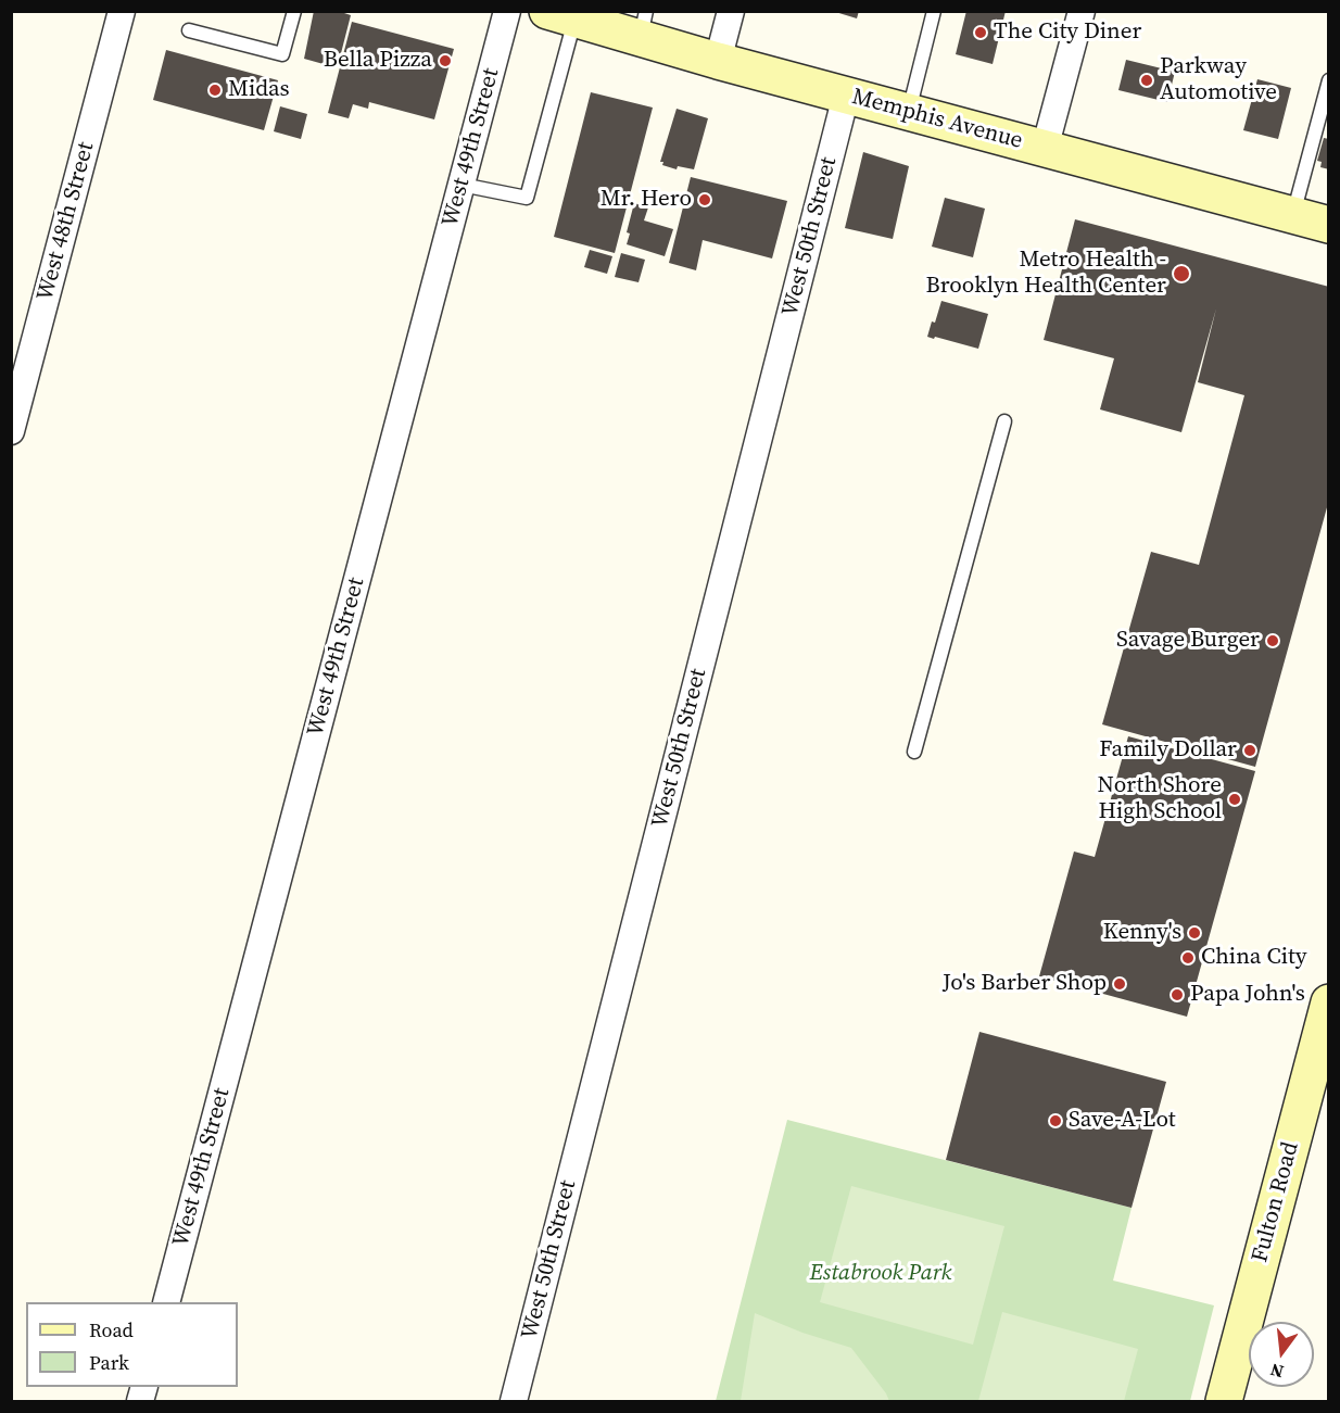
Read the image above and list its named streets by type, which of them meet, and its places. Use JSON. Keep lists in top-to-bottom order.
{
  "streets": {
    "main road": ["Memphis Avenue", "Fulton Road"],
    "street": ["West 49th Street", "West 48th Street", "West 50th Street"]
  },
  "crossings": [
    ["Memphis Avenue", "West 50th Street"]
  ],
  "parks": ["Estabrook Park"],
  "places": [
    "The City Diner",
    "Bella Pizza",
    "Parkway Automotive",
    "Midas",
    "Mr. Hero",
    "Metro Health - Brooklyn Health Center",
    "Savage Burger",
    "Family Dollar",
    "North Shore High School",
    "Kenny's",
    "China City",
    "Jo's Barber Shop",
    "Papa John's",
    "Save-A-Lot"
  ],
  "legend": ["Road", "Park"],
  "north": "bottom"
}
